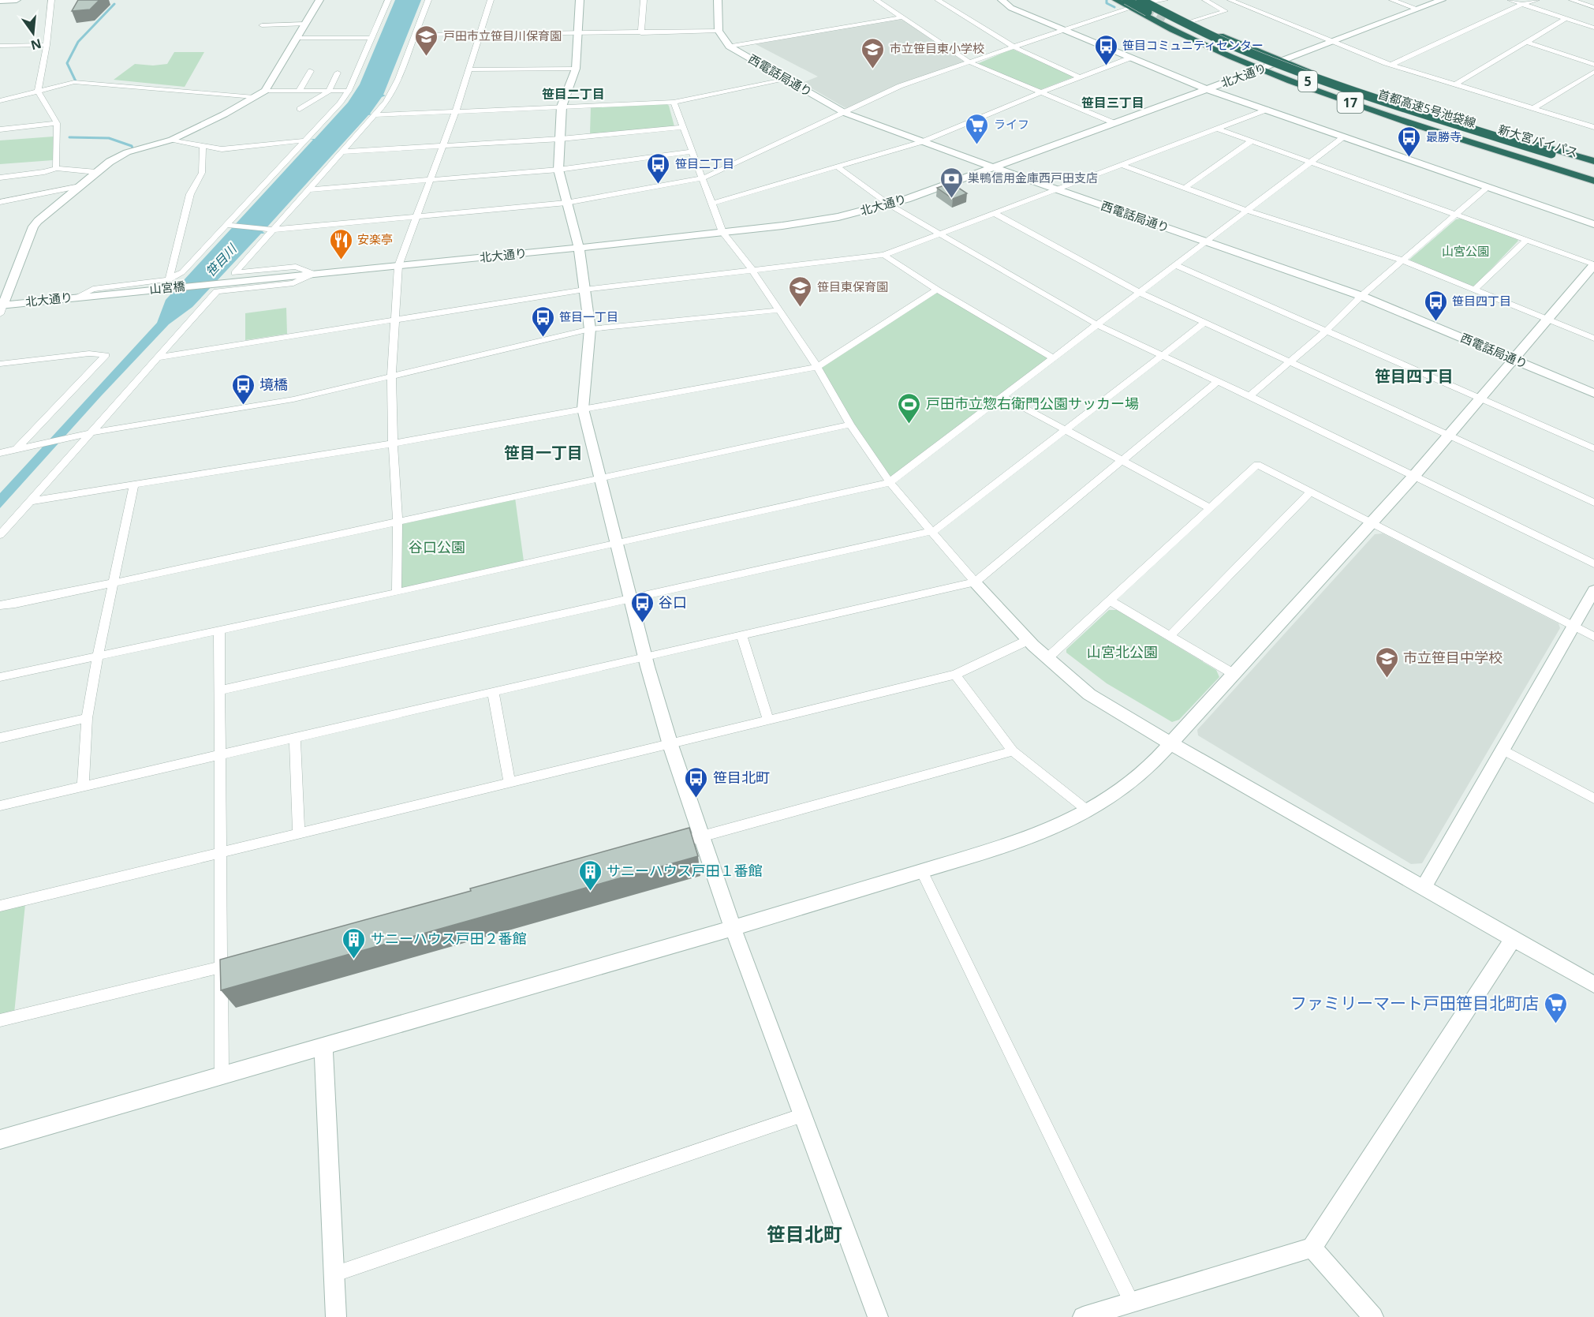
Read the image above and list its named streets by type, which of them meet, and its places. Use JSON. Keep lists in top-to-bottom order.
{
  "streets": {
    "highway": [
      "5",
      "17",
      "首都高速5号池袋線",
      "新大宮バイパス"
    ],
    "street": ["西電話局通り", "北大通り", "山宮橋"]
  },
  "crossings": [
    ["西電話局通り", "北大通り"],
    ["北大通り", "17"],
    ["北大通り", "山宮橋"],
    ["17", "首都高速5号池袋線"],
    ["首都高速5号池袋線", "新大宮バイパス"]
  ],
  "districts": [
    "笹目二丁目",
    "笹目三丁目",
    "笹目四丁目",
    "笹目一丁目",
    "笹目北町"
  ],
  "water": ["笹目川"],
  "parks": ["山宮公園", "谷口公園", "山宮北公園"],
  "places": {
    "school or university": [
      "戸田市立笹目川保育園",
      "市立笹目東小学校",
      "笹目東保育園",
      "市立笹目中学校"
    ],
    "bus stop": [
      "笹目コミュニティセンター",
      "最勝寺",
      "笹目二丁目",
      "笹目四丁目",
      "笹目一丁目",
      "境橋",
      "谷口",
      "笹目北町"
    ],
    "supermarket": ["ライフ", "ファミリーマート戸田笹目北町店"],
    "bank": ["巣鴨信用金庫西戸田支店"],
    "restaurant": ["安楽亭"],
    "sports": ["戸田市立惣右衛門公園サッカー場"],
    "building": ["サニーハウス戸田１番館", "サニーハウス戸田２番館"]
  },
  "north": "bottom"
}
